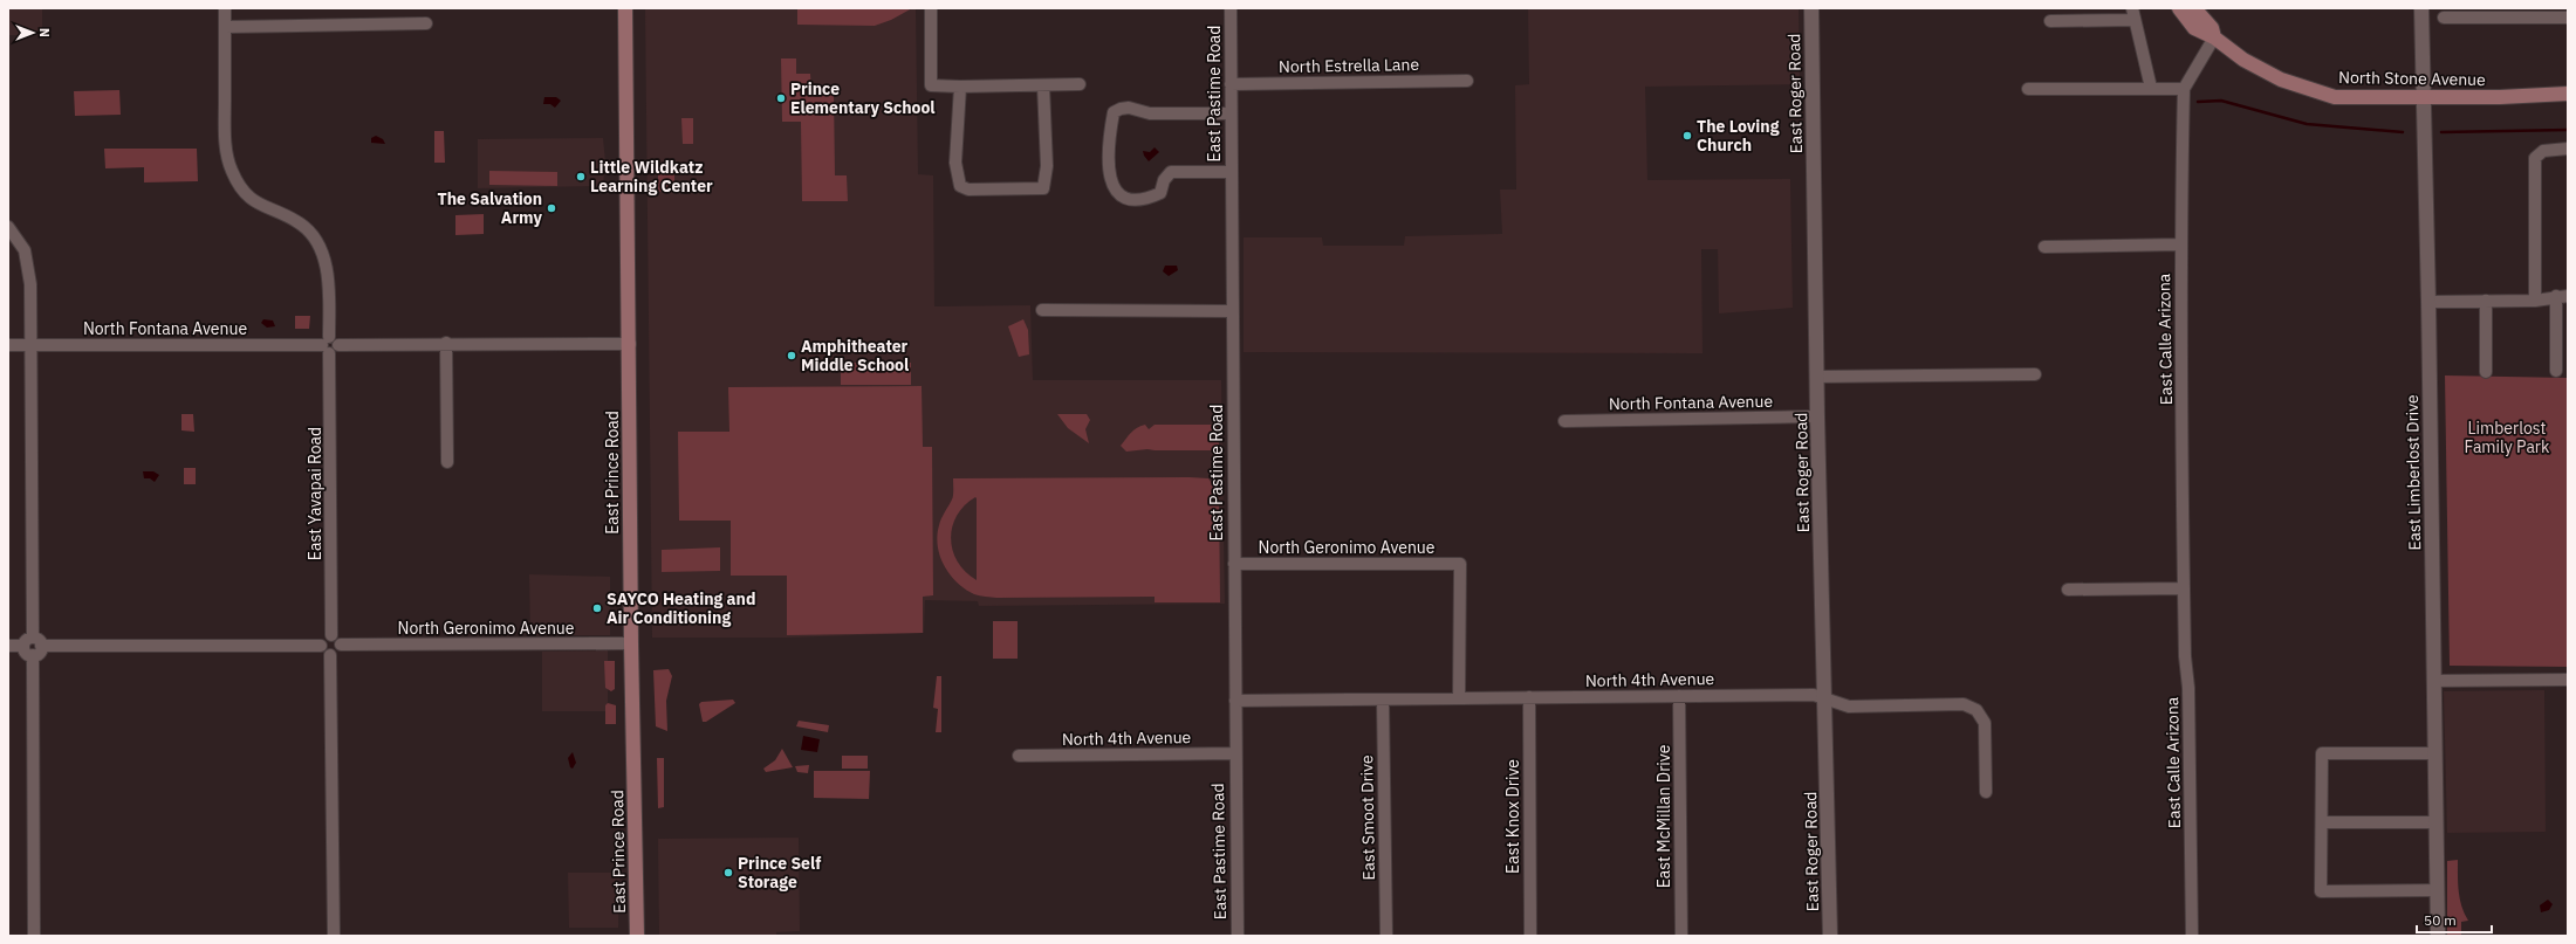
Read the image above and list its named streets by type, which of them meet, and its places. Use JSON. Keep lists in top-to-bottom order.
{
  "streets": {
    "main road": ["North Stone Avenue", "East Prince Road"],
    "street": [
      "North Estrella Lane",
      "East Pastime Road",
      "East Roger Road",
      "North Fontana Avenue",
      "East Calle Arizona",
      "East Limberlost Drive",
      "East Yavapai Road",
      "North Geronimo Avenue",
      "North 4th Avenue",
      "East Knox Drive",
      "East McMillan Drive",
      "East Smoot Drive"
    ]
  },
  "crossings": [
    ["North Estrella Lane", "East Pastime Road"],
    ["North Stone Avenue", "East Limberlost Drive"],
    ["East Pastime Road", "North Geronimo Avenue"],
    ["East Pastime Road", "North 4th Avenue"],
    ["East Roger Road", "North Fontana Avenue"],
    ["East Roger Road", "North 4th Avenue"],
    ["North Fontana Avenue", "East Prince Road"],
    ["North Fontana Avenue", "East Yavapai Road"],
    ["East Prince Road", "North Geronimo Avenue"],
    ["East Yavapai Road", "North Geronimo Avenue"],
    ["North Geronimo Avenue", "North 4th Avenue"],
    ["North 4th Avenue", "East Knox Drive"],
    ["North 4th Avenue", "East McMillan Drive"],
    ["North 4th Avenue", "East Smoot Drive"]
  ],
  "parks": ["Limberlost Family Park"],
  "places": [
    "Prince Elementary School",
    "The Loving Church",
    "Little Wildkatz Learning Center",
    "The Salvation Army",
    "Amphitheater Middle School",
    "SAYCO Heating and Air Conditioning",
    "Prince Self Storage"
  ],
  "scale_bar": "50 m",
  "north": "right"
}
